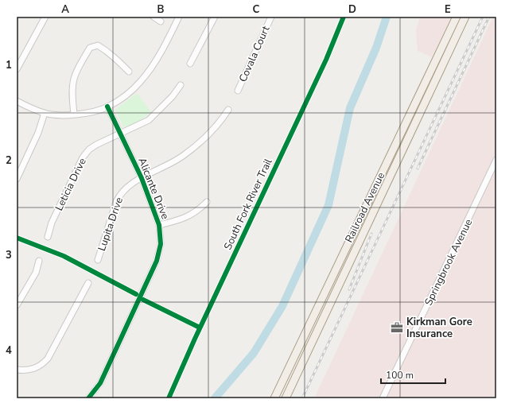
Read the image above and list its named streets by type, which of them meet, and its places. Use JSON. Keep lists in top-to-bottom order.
{
  "streets": {
    "main road": ["Railroad Avenue"],
    "street": [
      "Covala Court",
      "Leticia Drive",
      "Alicante Drive",
      "Lupita Drive",
      "Springbrook Avenue"
    ],
    "cycle path": ["South Fork River Trail"]
  },
  "crossings": [
    ["Leticia Drive", "Alicante Drive"],
    ["Alicante Drive", "Lupita Drive"]
  ],
  "places": {
    "office": ["Kirkman Gore Insurance"]
  },
  "scale_bar": "100 m",
  "grid": {
    "columns": [
      "A",
      "B",
      "C",
      "D",
      "E"
    ],
    "rows": [
      "1",
      "2",
      "3",
      "4"
    ]
  }
}
